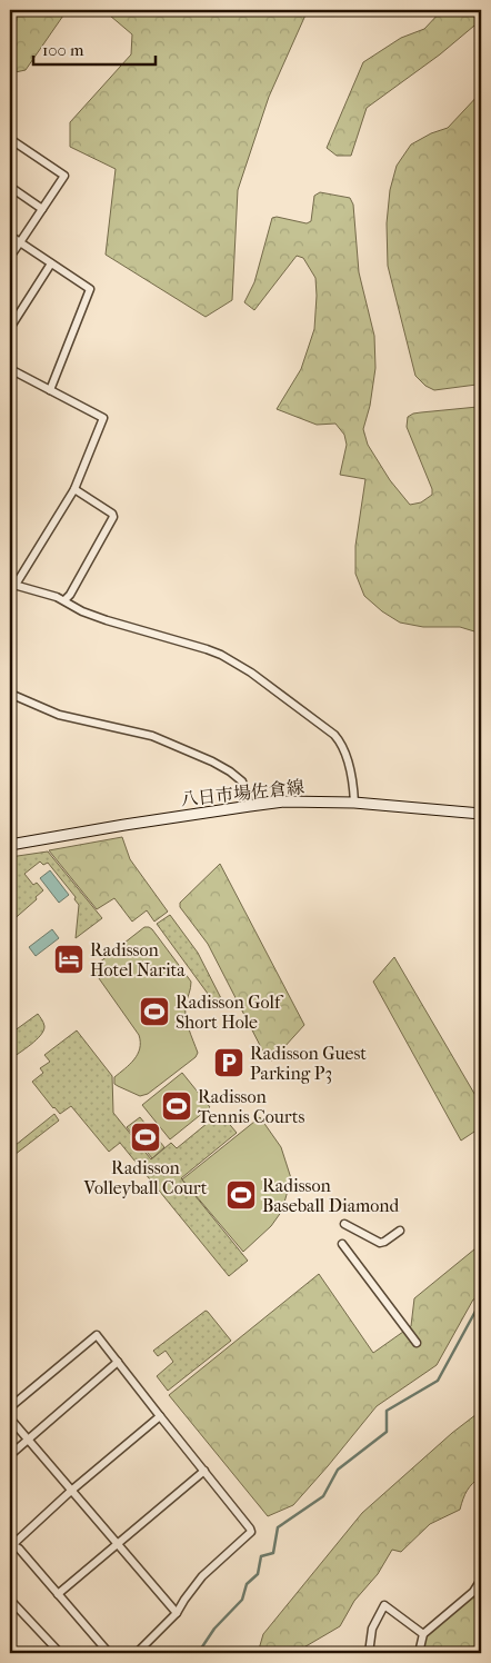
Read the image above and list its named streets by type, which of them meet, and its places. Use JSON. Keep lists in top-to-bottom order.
{
  "streets": {
    "main road": ["八日市場佐倉線"]
  },
  "places": {
    "hotel": ["Radisson Hotel Narita"],
    "sports": [
      "Radisson Golf Short Hole",
      "Radisson Tennis Courts",
      "Radisson Volleyball Court",
      "Radisson Baseball Diamond"
    ],
    "parking": ["Radisson Guest Parking P3"]
  },
  "scale_bar": "100 m"
}
